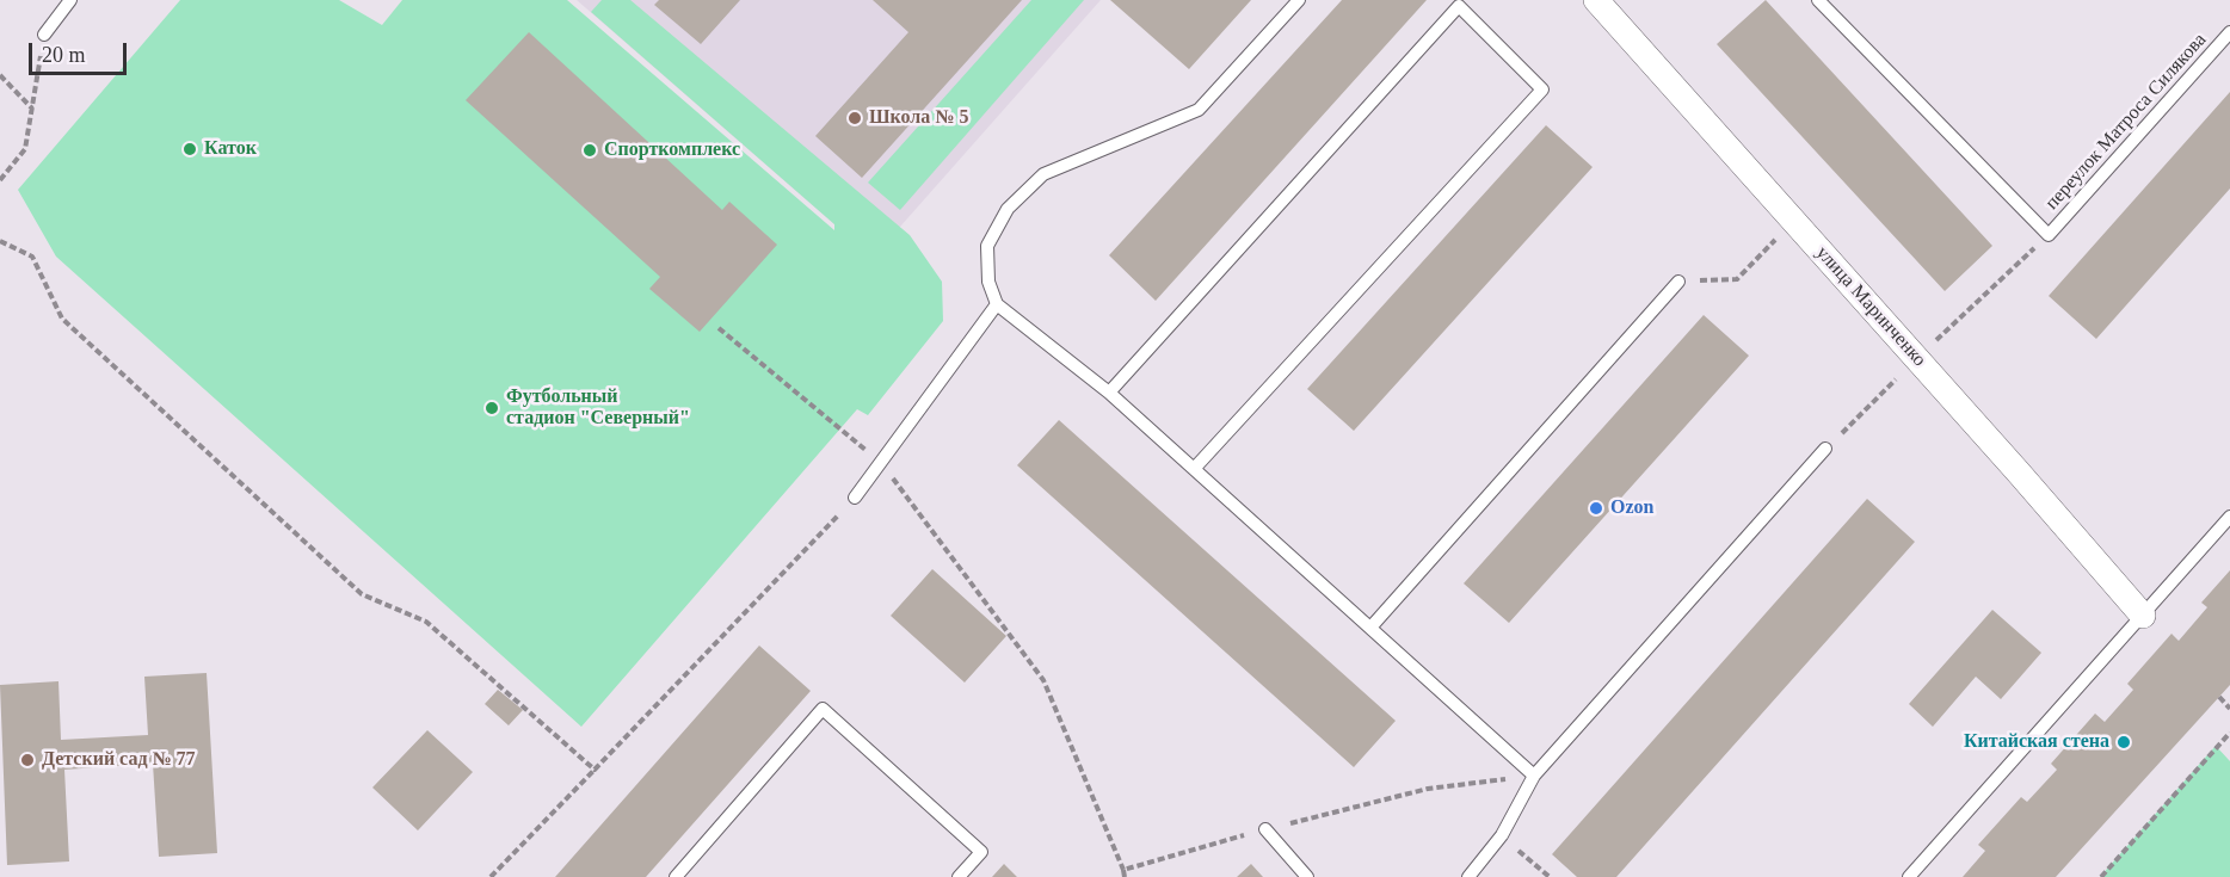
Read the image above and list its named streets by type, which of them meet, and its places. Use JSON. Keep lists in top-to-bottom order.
{
  "streets": {
    "street": ["улица Маринченко"],
    "lane": ["переулок Матроса Силякова"]
  },
  "places": [
    "Школа № 5",
    "Каток",
    "Спорткомплекс",
    "Футбольный стадион \"Северный\"",
    "Ozon",
    "Китайская стена",
    "Детский сад № 77"
  ],
  "scale_bar": "20 m"
}
